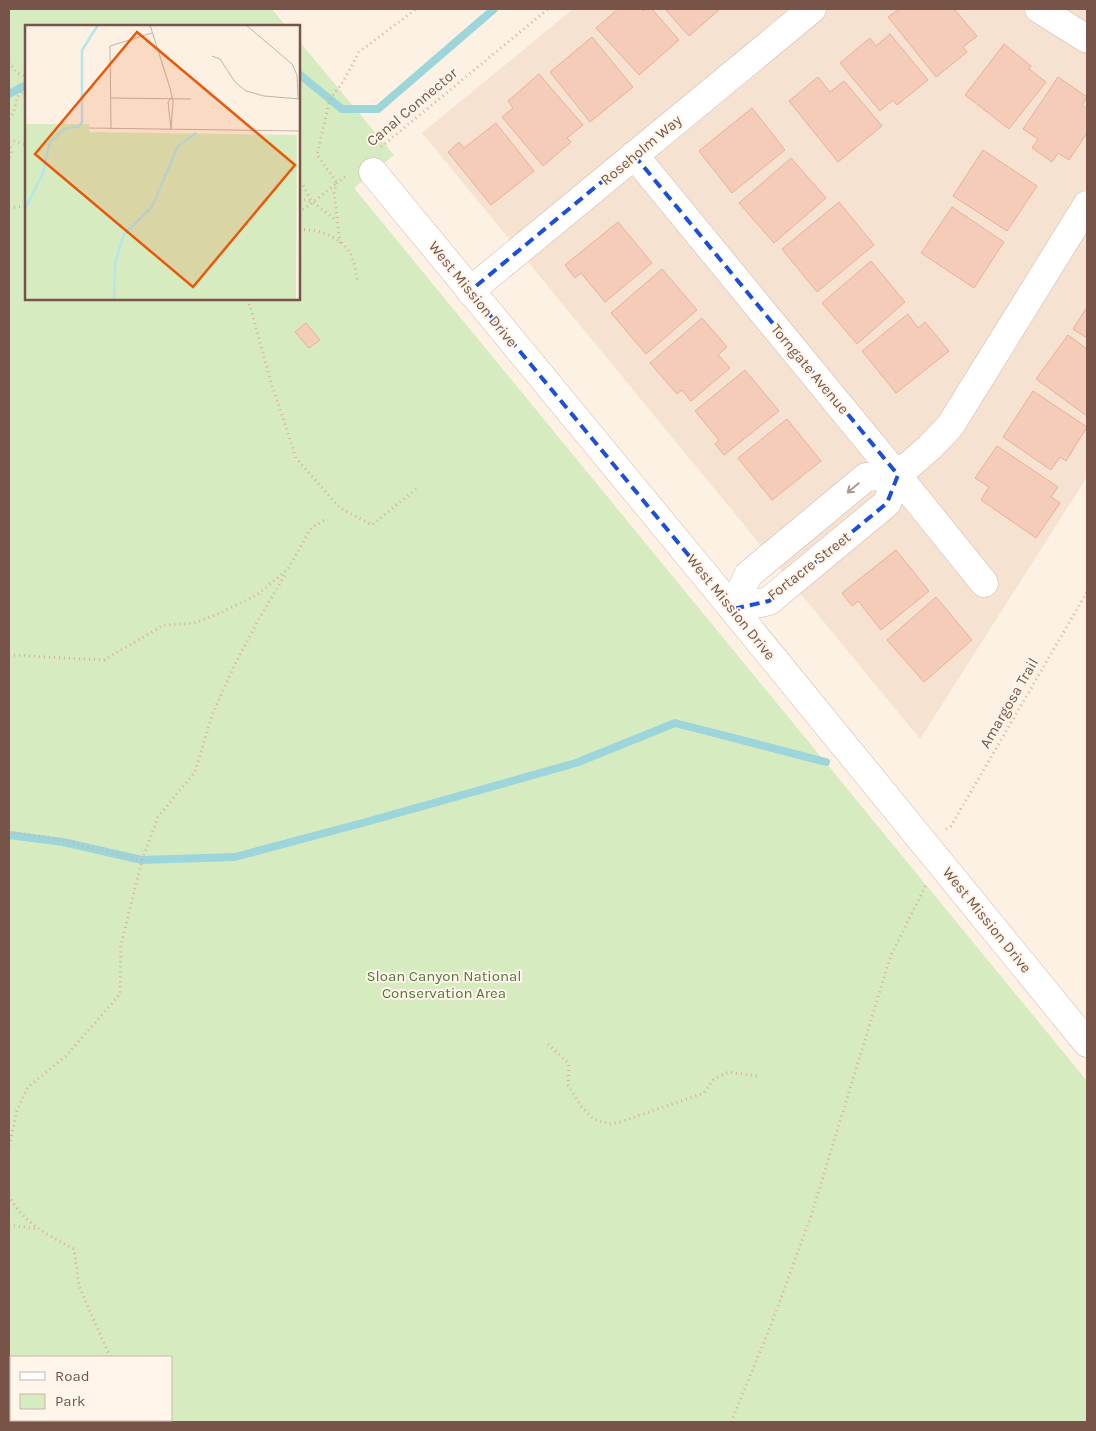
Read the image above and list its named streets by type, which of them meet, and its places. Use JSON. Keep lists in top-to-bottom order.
{
  "streets": {
    "street": [
      "Roseholm Way",
      "West Mission Drive",
      "Torngate Avenue",
      "Fortacre Street"
    ],
    "path": ["Canal Connector", "Amargosa Trail"]
  },
  "crossings": [
    ["Canal Connector", "West Mission Drive"],
    ["Roseholm Way", "West Mission Drive"],
    ["Roseholm Way", "Torngate Avenue"],
    ["West Mission Drive", "Fortacre Street"],
    ["Torngate Avenue", "Fortacre Street"]
  ],
  "parks": ["Sloan Canyon National Conservation Area"],
  "legend": ["Road", "Park"]
}
